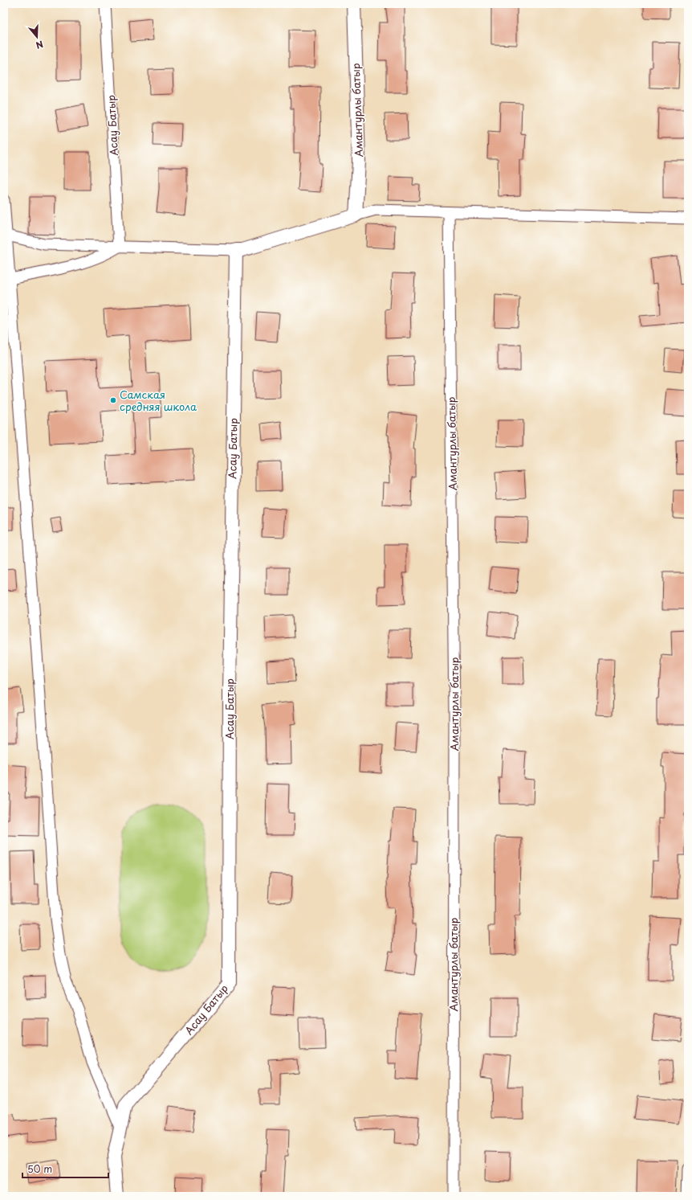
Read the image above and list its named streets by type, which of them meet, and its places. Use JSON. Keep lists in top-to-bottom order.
{
  "streets": {
    "street": ["Амантурлы батыр", "Асау Батыр"]
  },
  "places": ["Самская средняя школа"],
  "scale_bar": "50 m",
  "north": "bottom"
}
